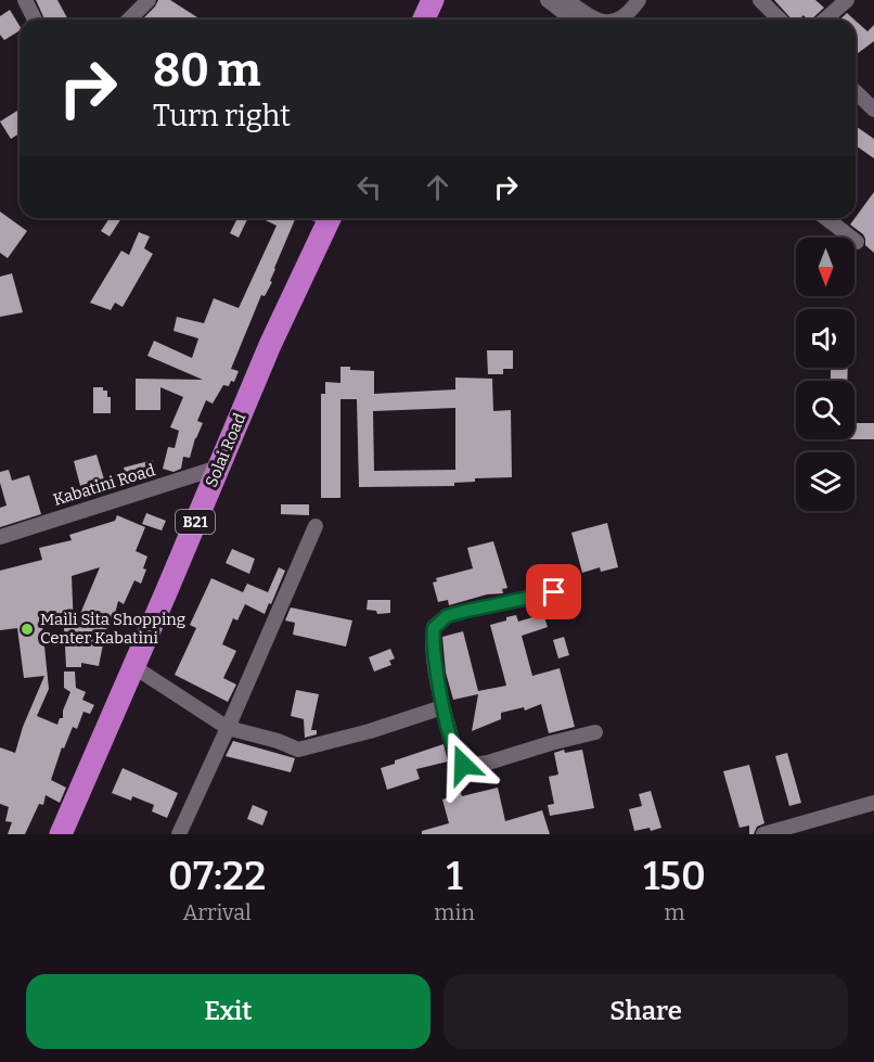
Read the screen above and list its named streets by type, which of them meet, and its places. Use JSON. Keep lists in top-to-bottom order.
{
  "streets": {
    "highway": ["Solai Road", "B21"],
    "street": ["Kabatini Road"]
  },
  "crossings": [
    ["Solai Road", "Kabatini Road"]
  ],
  "places": ["Maili Sita Shopping Center Kabatini"],
  "north": "bottom",
  "page": {
    "turn": ["80 m", "Turn right"],
    "eta": [
      "07:22",
      "Arrival",
      "1",
      "min",
      "150",
      "m"
    ],
    "buttons": ["Exit", "Share"]
  }
}
